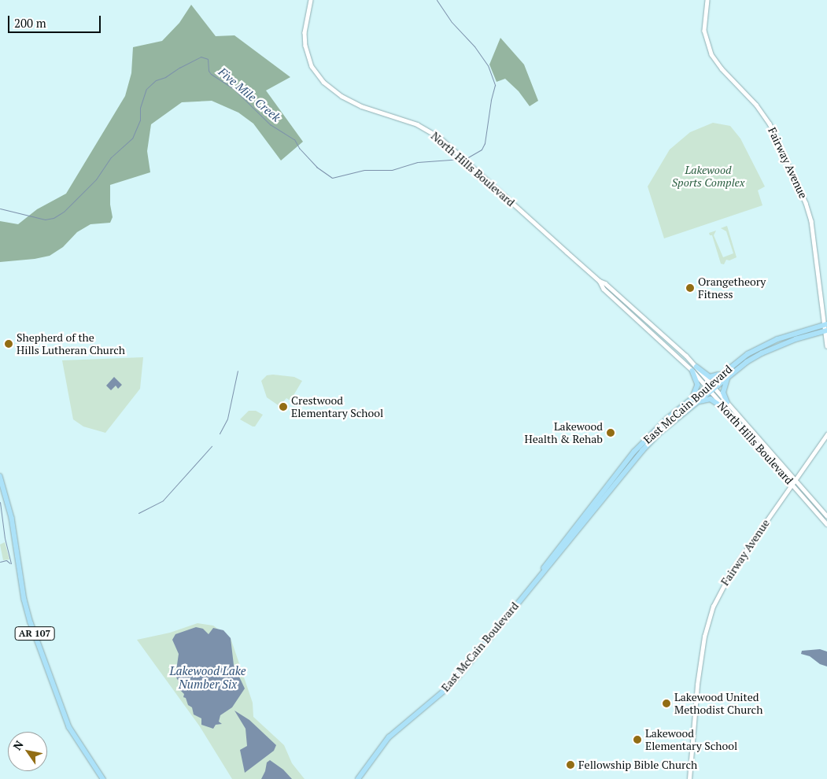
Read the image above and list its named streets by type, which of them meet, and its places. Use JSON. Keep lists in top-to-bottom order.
{
  "streets": {
    "main road": ["East McCain Boulevard", "AR 107"],
    "street": ["Fairway Avenue", "North Hills Boulevard"]
  },
  "crossings": [
    ["Fairway Avenue", "North Hills Boulevard"],
    ["Fairway Avenue", "East McCain Boulevard"],
    ["North Hills Boulevard", "East McCain Boulevard"]
  ],
  "water": ["Five Mile Creek", "Lakewood Lake Number Six"],
  "parks": ["Lakewood Sports Complex"],
  "places": [
    "Orangetheory Fitness",
    "Shepherd of the Hills Lutheran Church",
    "Crestwood Elementary School",
    "Lakewood Health & Rehab",
    "Lakewood United Methodist Church",
    "Lakewood Elementary School",
    "Fellowship Bible Church"
  ],
  "scale_bar": "200 m",
  "north": "top left"
}
